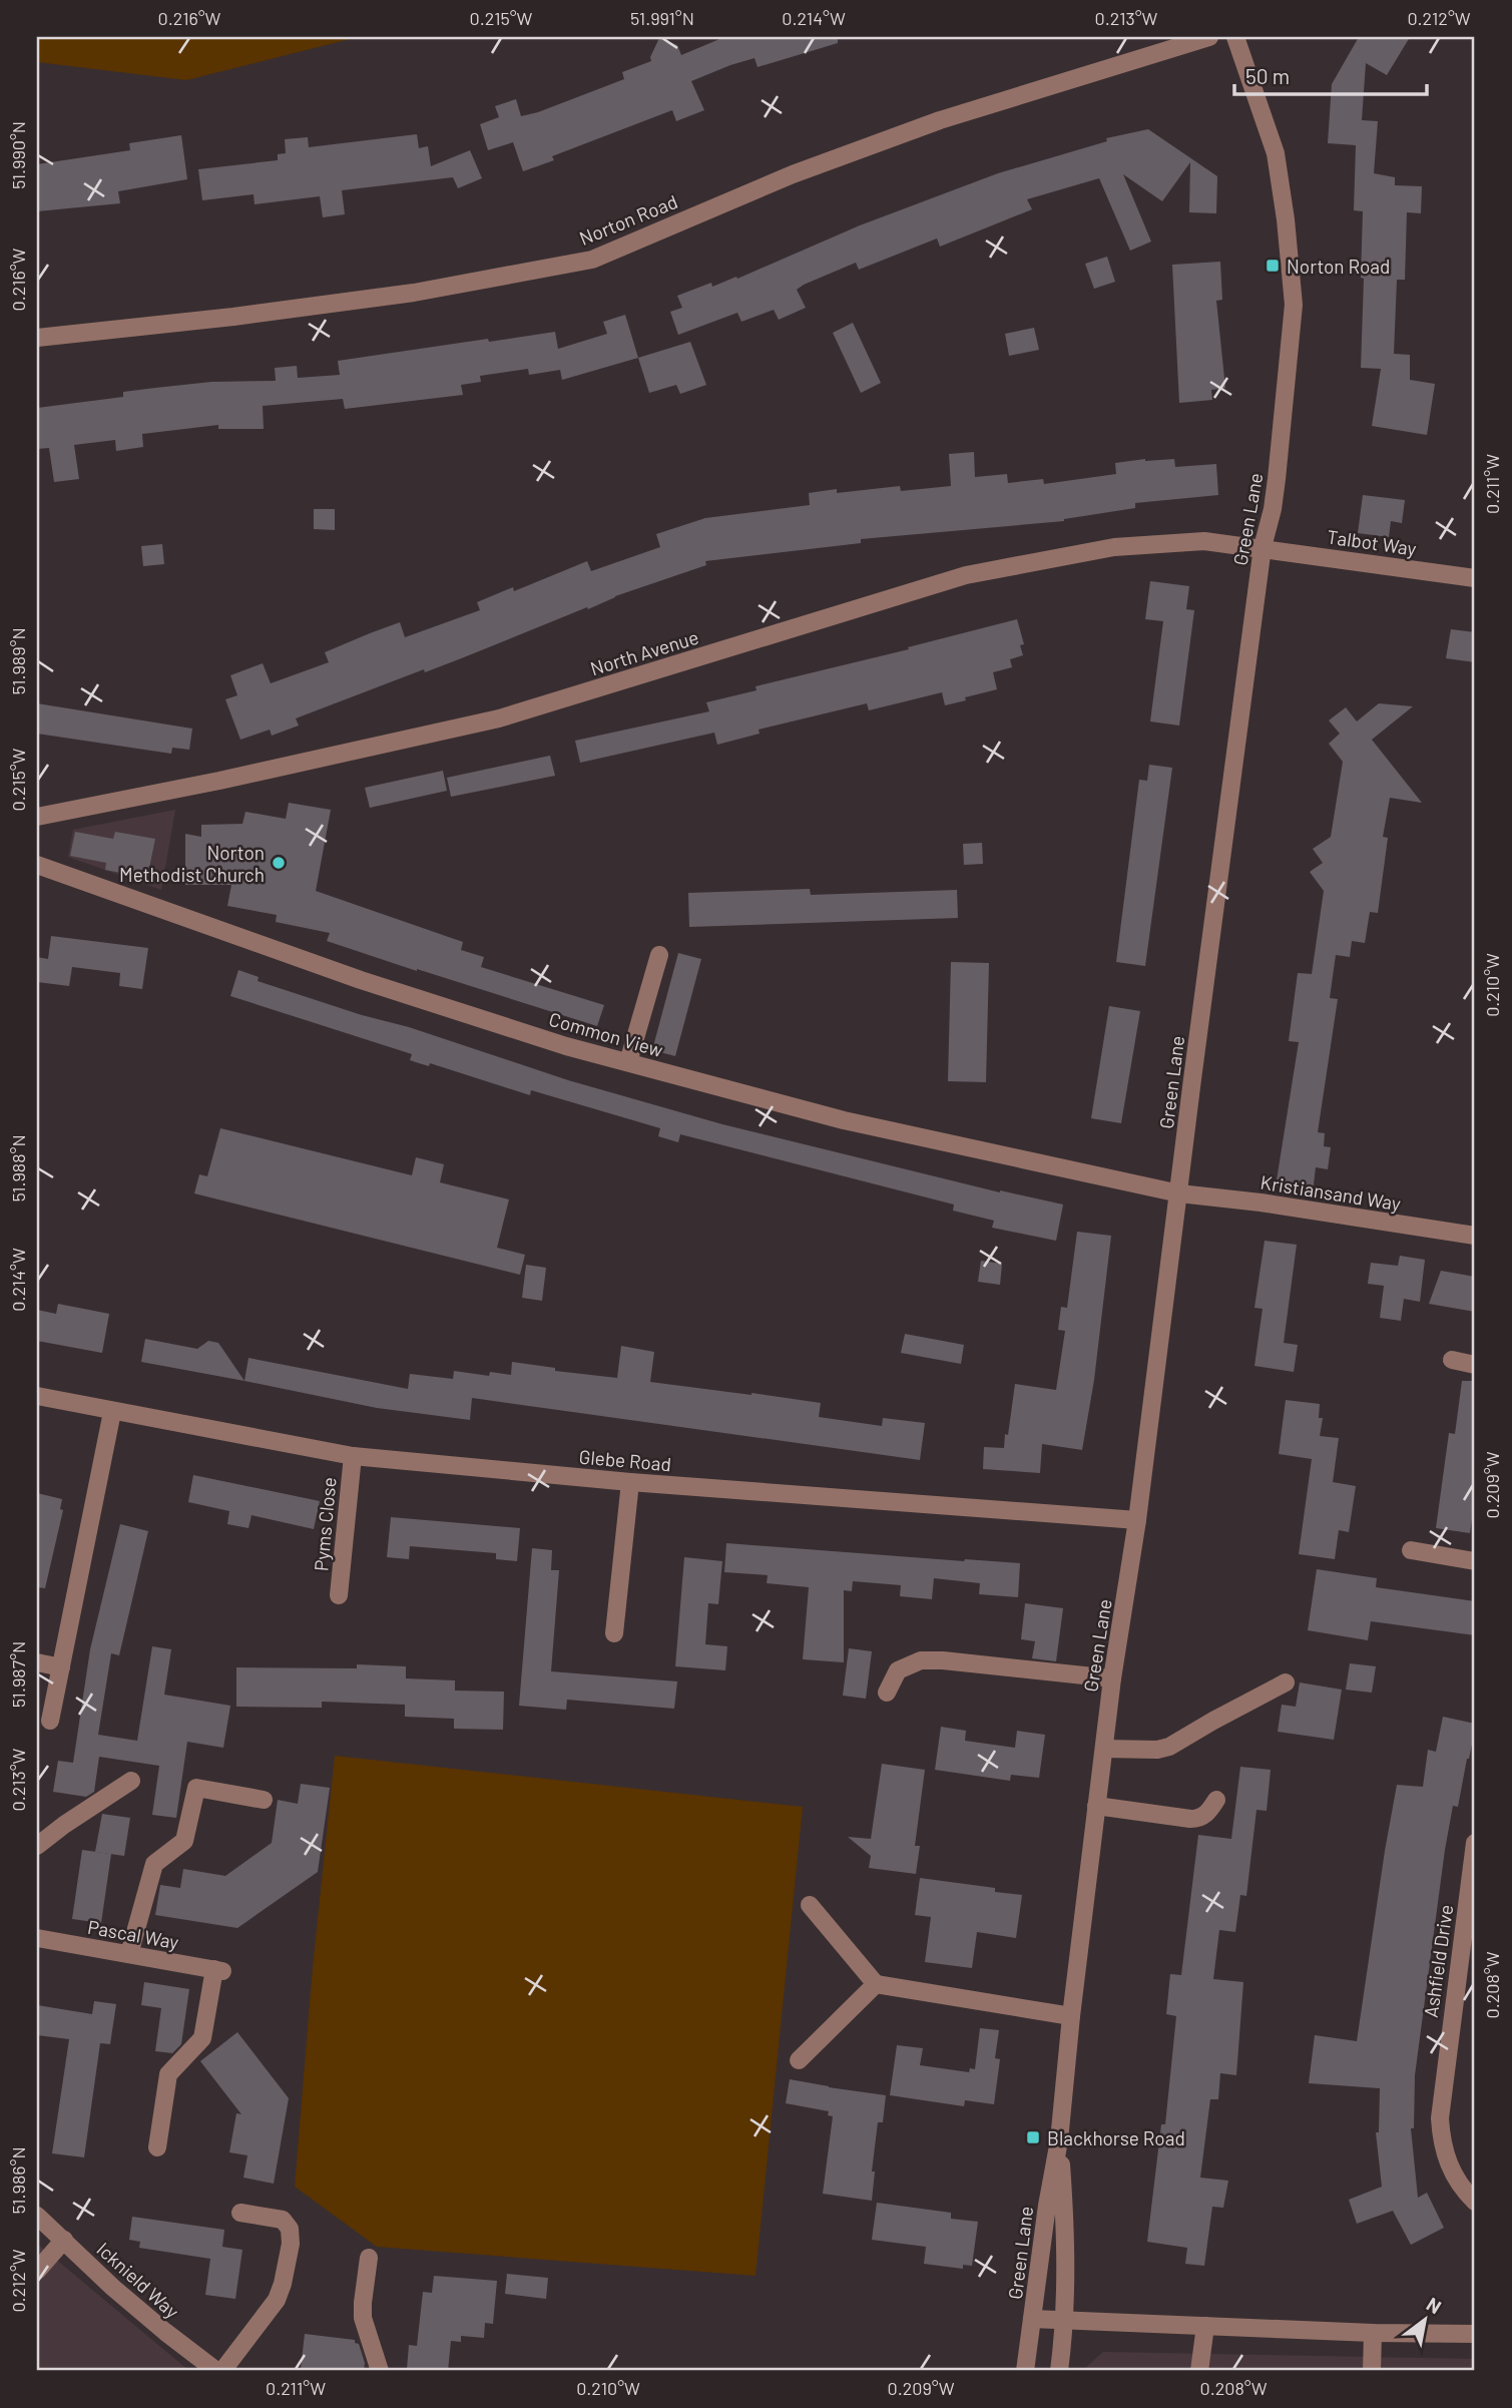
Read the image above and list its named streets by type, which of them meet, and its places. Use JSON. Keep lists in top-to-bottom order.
{
  "streets": {
    "street": [
      "Norton Road",
      "Green Lane",
      "Talbot Way",
      "North Avenue",
      "Common View",
      "Kristiansand Way",
      "Glebe Road",
      "Pyms Close",
      "Pascal Way",
      "Ashfield Drive",
      "Icknield Way"
    ]
  },
  "crossings": [
    ["Green Lane", "Talbot Way"],
    ["Green Lane", "North Avenue"],
    ["Green Lane", "Common View"],
    ["Green Lane", "Kristiansand Way"],
    ["Green Lane", "Glebe Road"],
    ["Talbot Way", "North Avenue"],
    ["Common View", "Kristiansand Way"],
    ["Glebe Road", "Pyms Close"]
  ],
  "places": {
    "transit": ["Norton Road", "Blackhorse Road"],
    "other": ["Norton Methodist Church"]
  },
  "scale_bar": "50 m",
  "north": "top right",
  "coordinates": [
    "0.216°W",
    "0.215°W",
    "51.991°N",
    "0.214°W",
    "0.213°W",
    "0.212°W",
    "51.990°N",
    "0.211°W",
    "51.989°N",
    "0.210°W",
    "51.988°N",
    "0.209°W",
    "51.987°N",
    "0.208°W",
    "51.986°N"
  ]
}
